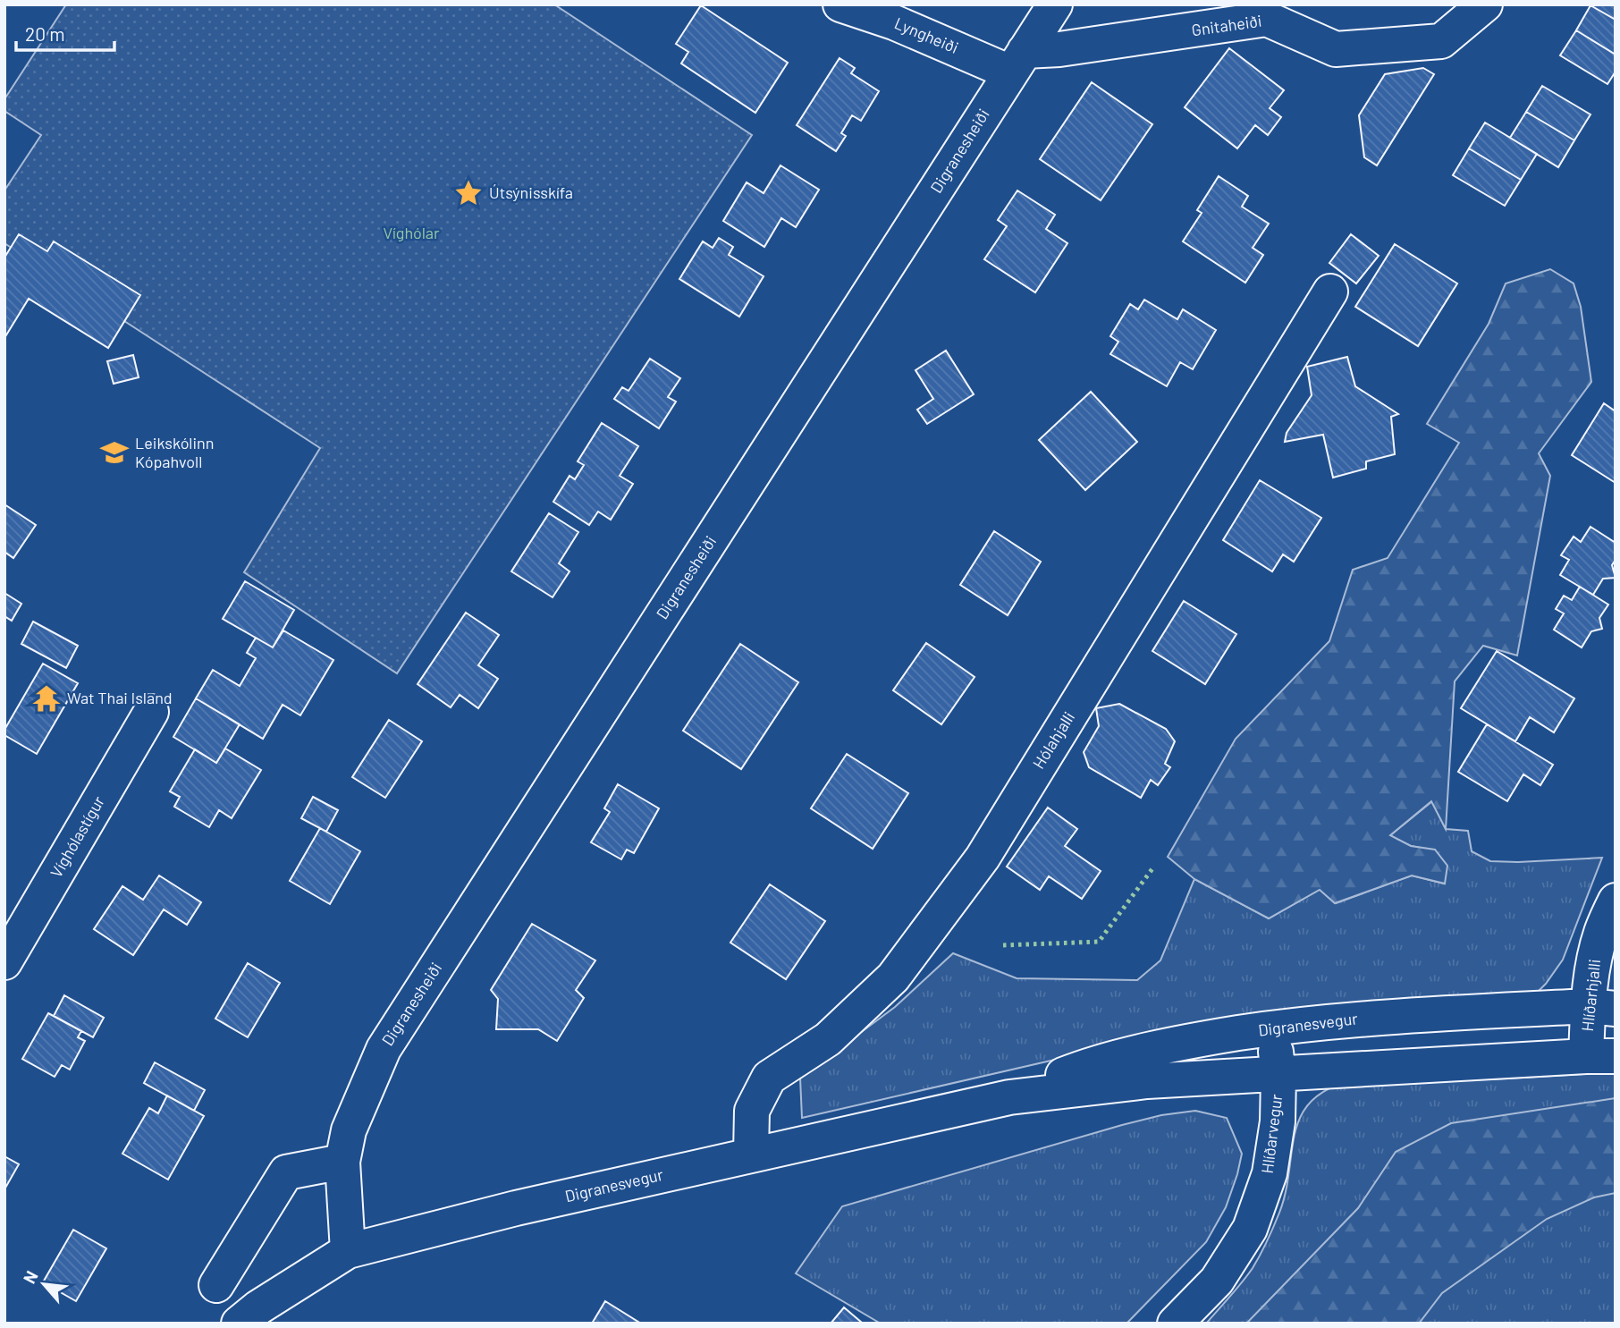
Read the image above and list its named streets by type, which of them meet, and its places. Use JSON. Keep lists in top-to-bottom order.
{
  "streets": {
    "street": [
      "Gnitaheiði",
      "Lyngheiði",
      "Digranesheiði",
      "Hólahjalli",
      "Víghólastígur",
      "Hlíðarhjalli",
      "Digranesvegur",
      "Hlíðarvegur"
    ]
  },
  "crossings": [
    ["Gnitaheiði", "Lyngheiði"],
    ["Gnitaheiði", "Digranesheiði"],
    ["Lyngheiði", "Digranesheiði"],
    ["Digranesheiði", "Digranesvegur"],
    ["Hólahjalli", "Digranesvegur"],
    ["Hlíðarhjalli", "Digranesvegur"],
    ["Digranesvegur", "Hlíðarvegur"]
  ],
  "parks": ["Víghólar"],
  "places": {
    "place": ["Útsýnisskífa"],
    "school or university": ["Leikskólinn Kópahvoll"],
    "temple": ["Wat Thai Island"]
  },
  "scale_bar": "20 m",
  "north": "top left"
}
